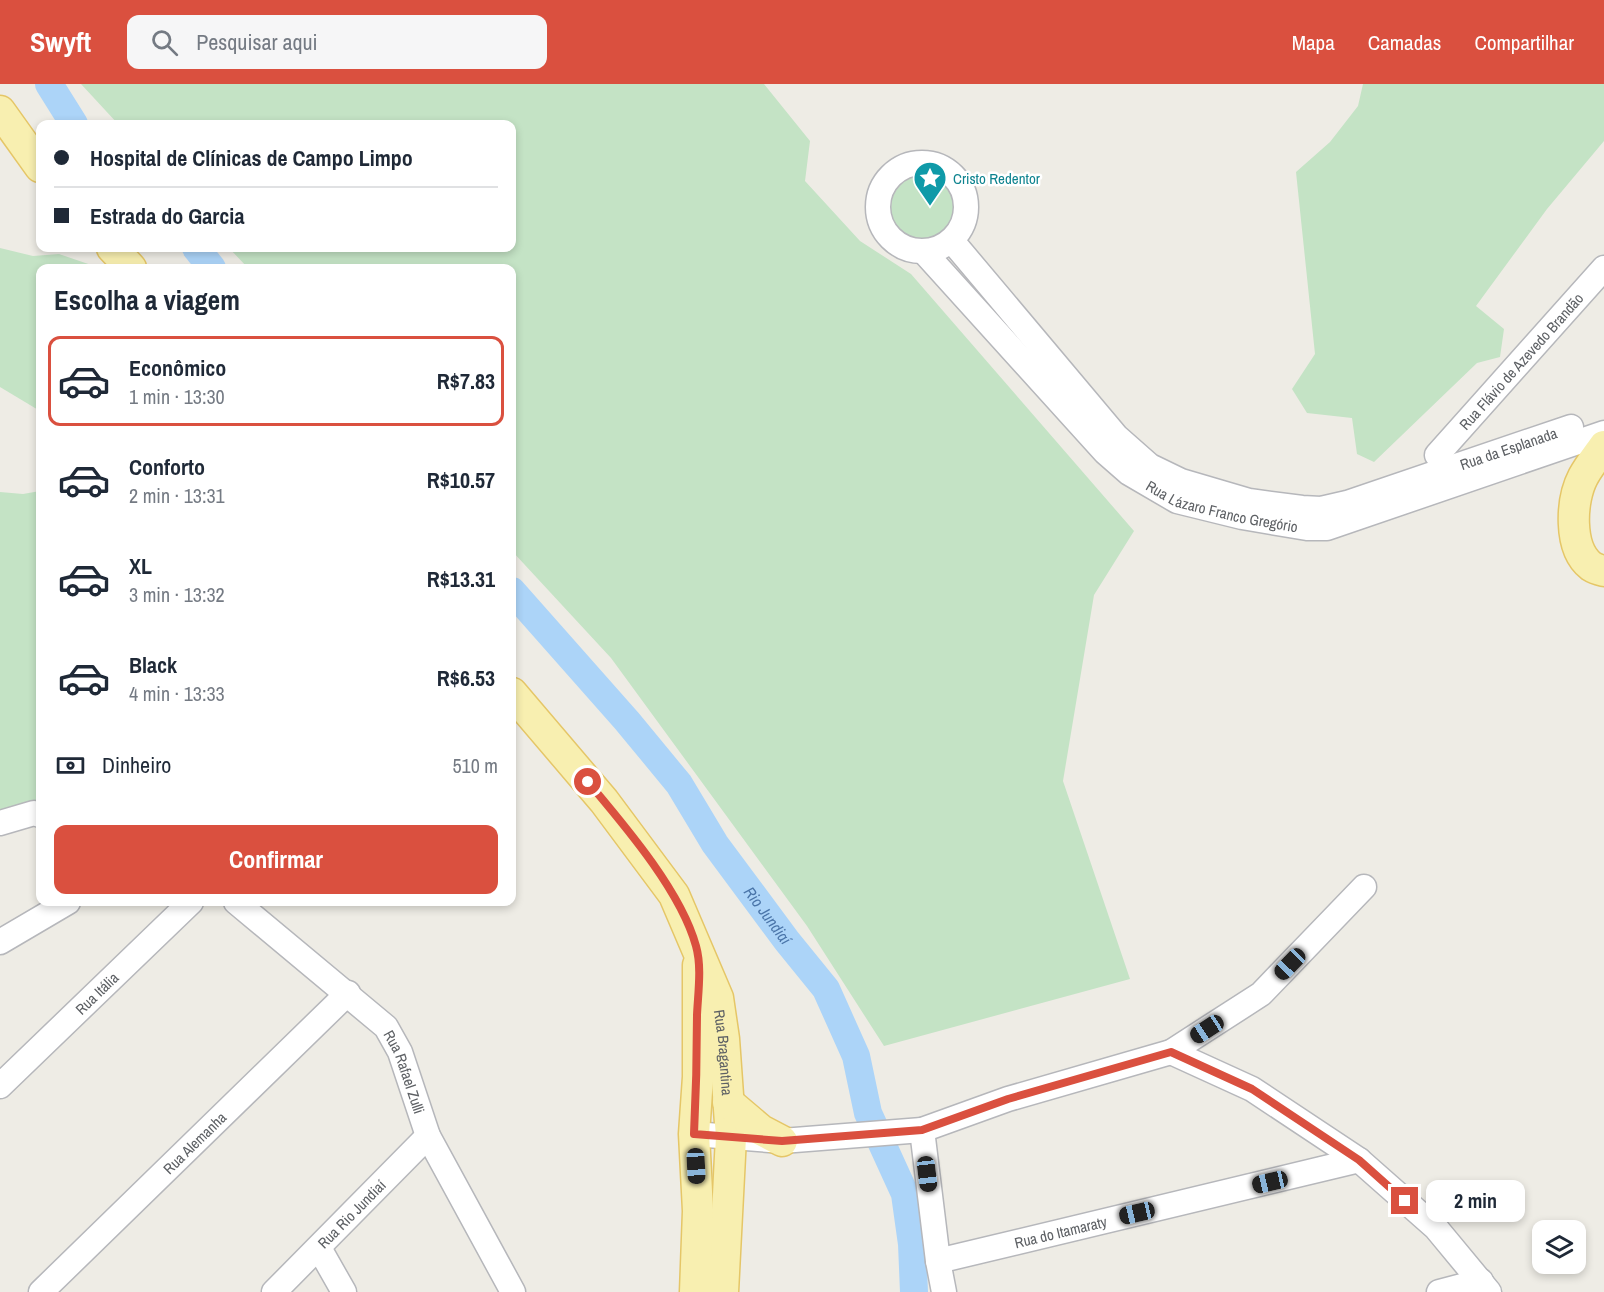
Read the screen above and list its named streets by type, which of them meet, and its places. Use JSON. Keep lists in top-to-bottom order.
{
  "streets": {
    "main road": ["Rua Bragantina"],
    "street": [
      "Rua Flávio de Azevedo Brandão",
      "Rua da Esplanada",
      "Rua Lázaro Franco Gregório",
      "Rua Itália",
      "Rua Rafael Zulli",
      "Rua Alemanha",
      "Rua Rio Jundiaí",
      "Rua do Itamaraty"
    ]
  },
  "crossings": [
    ["Rua da Esplanada", "Rua Lázaro Franco Gregório"],
    ["Rua Rafael Zulli", "Rua Alemanha"],
    ["Rua Rafael Zulli", "Rua Rio Jundiaí"]
  ],
  "water": ["Rio Jundiaí"],
  "places": {
    "place": ["Cristo Redentor"]
  },
  "page": {
    "header": "Swyft",
    "search": "Pesquisar aqui",
    "nav": ["Mapa", "Camadas", "Compartilhar"],
    "banner": ["Hospital de Clínicas de Campo Limpo", "Estrada do Garcia"],
    "heading": "Escolha a viagem",
    "list": [
      {
        "name": "Econômico",
        "note": "1 min · 13:30",
        "value": "R$7.83"
      },
      {
        "name": "Conforto",
        "note": "2 min · 13:31",
        "value": "R$10.57"
      },
      {
        "name": "XL",
        "note": "3 min · 13:32",
        "value": "R$13.31"
      },
      {
        "name": "Black",
        "note": "4 min · 13:33",
        "value": "R$6.53"
      }
    ],
    "pay": ["Dinheiro", "510 m"],
    "buttons": "Confirmar",
    "bubble": "2 min"
  }
}
